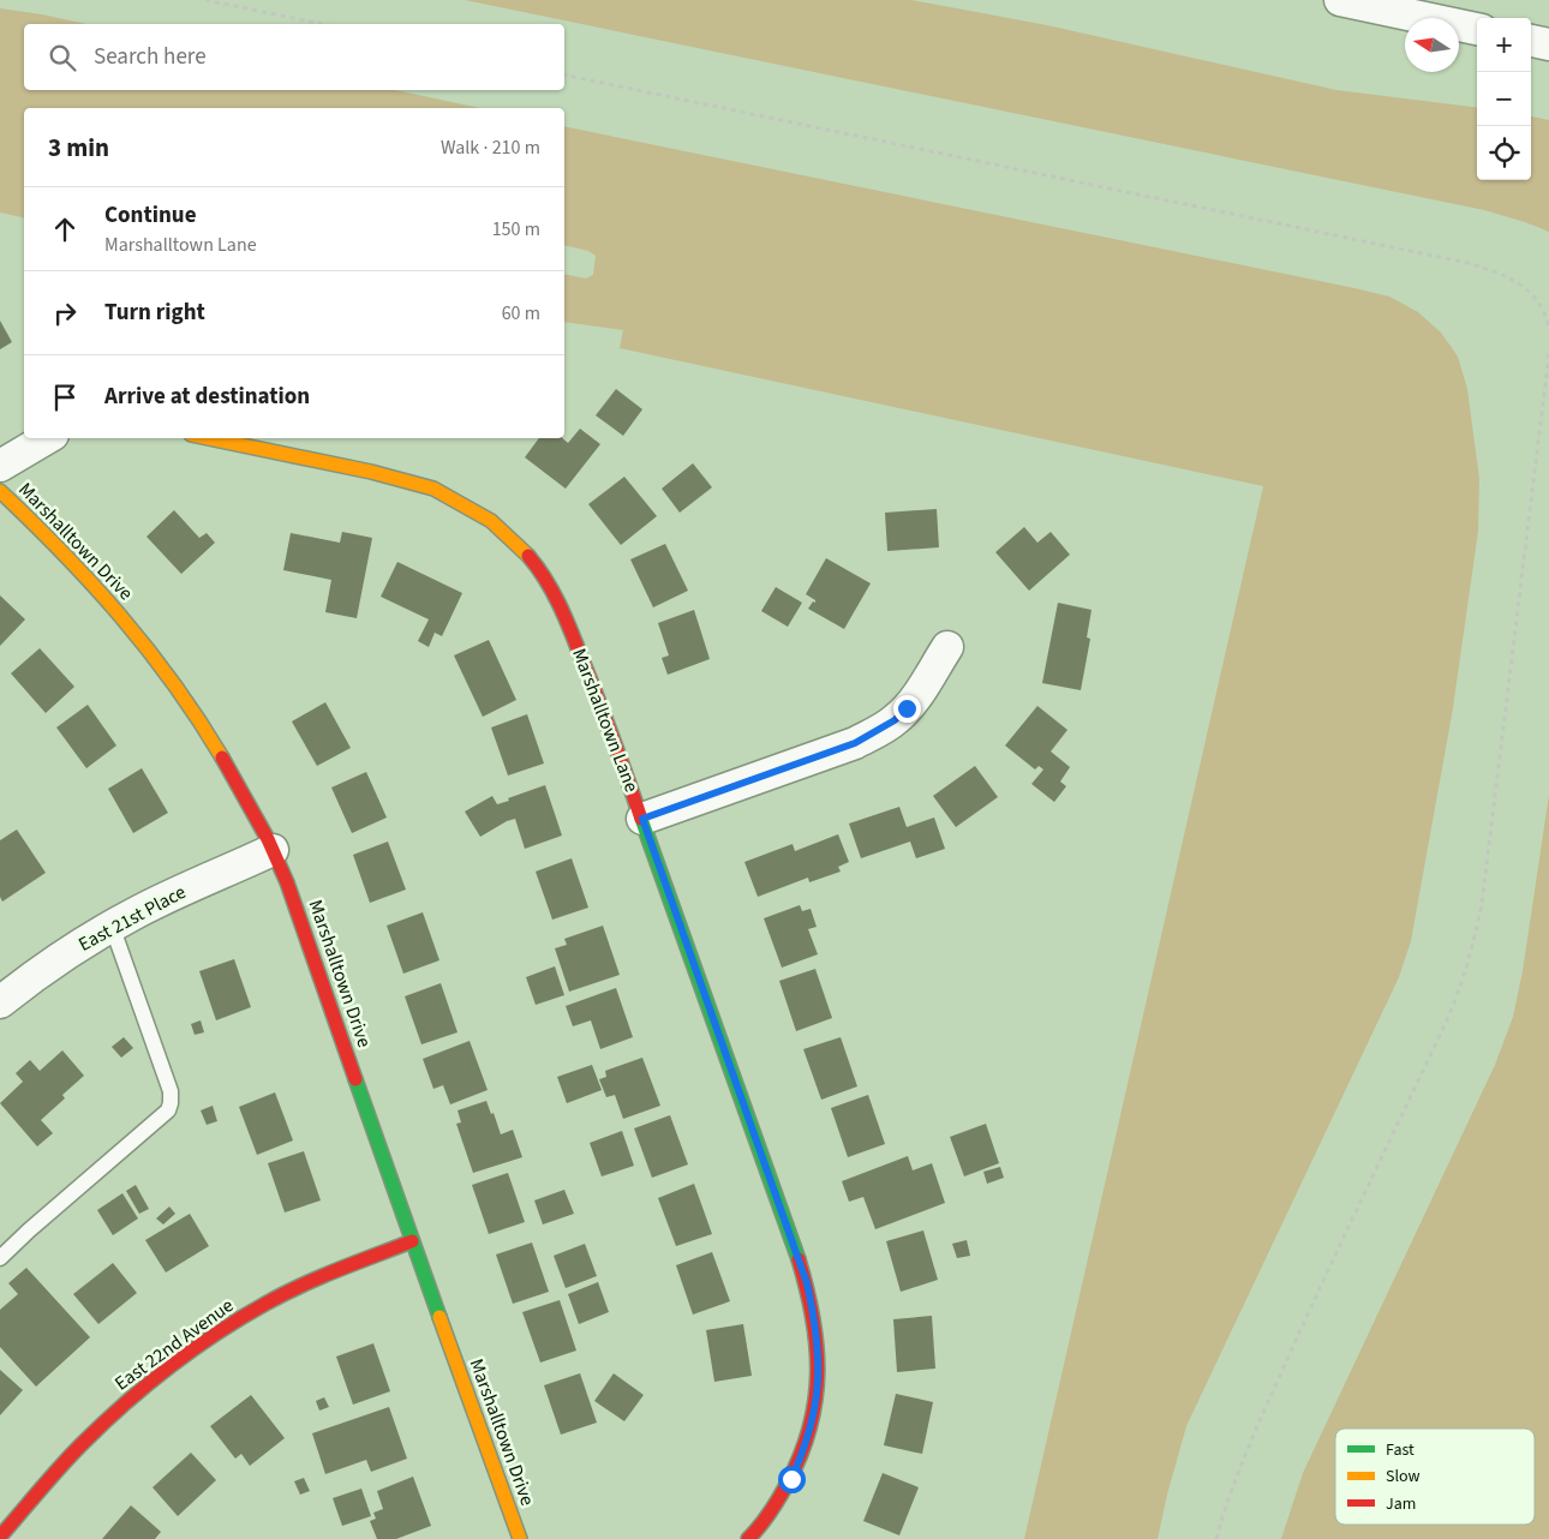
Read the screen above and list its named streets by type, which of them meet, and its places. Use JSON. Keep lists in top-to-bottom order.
{
  "streets": {
    "street": [
      "Marshalltown Drive",
      "Marshalltown Lane",
      "East 21st Place",
      "East 22nd Avenue"
    ]
  },
  "crossings": [
    ["Marshalltown Drive", "East 21st Place"],
    ["Marshalltown Drive", "East 22nd Avenue"]
  ],
  "legend": ["Fast", "Slow", "Jam"],
  "north": "left",
  "page": {
    "map_buttons": ["+", "−"],
    "search": "Search here",
    "heading": ["3 min", "Walk · 210 m"],
    "list": [
      ["Continue", "Marshalltown Lane", "150 m"],
      ["Turn right", "60 m"],
      "Arrive at destination"
    ]
  }
}
